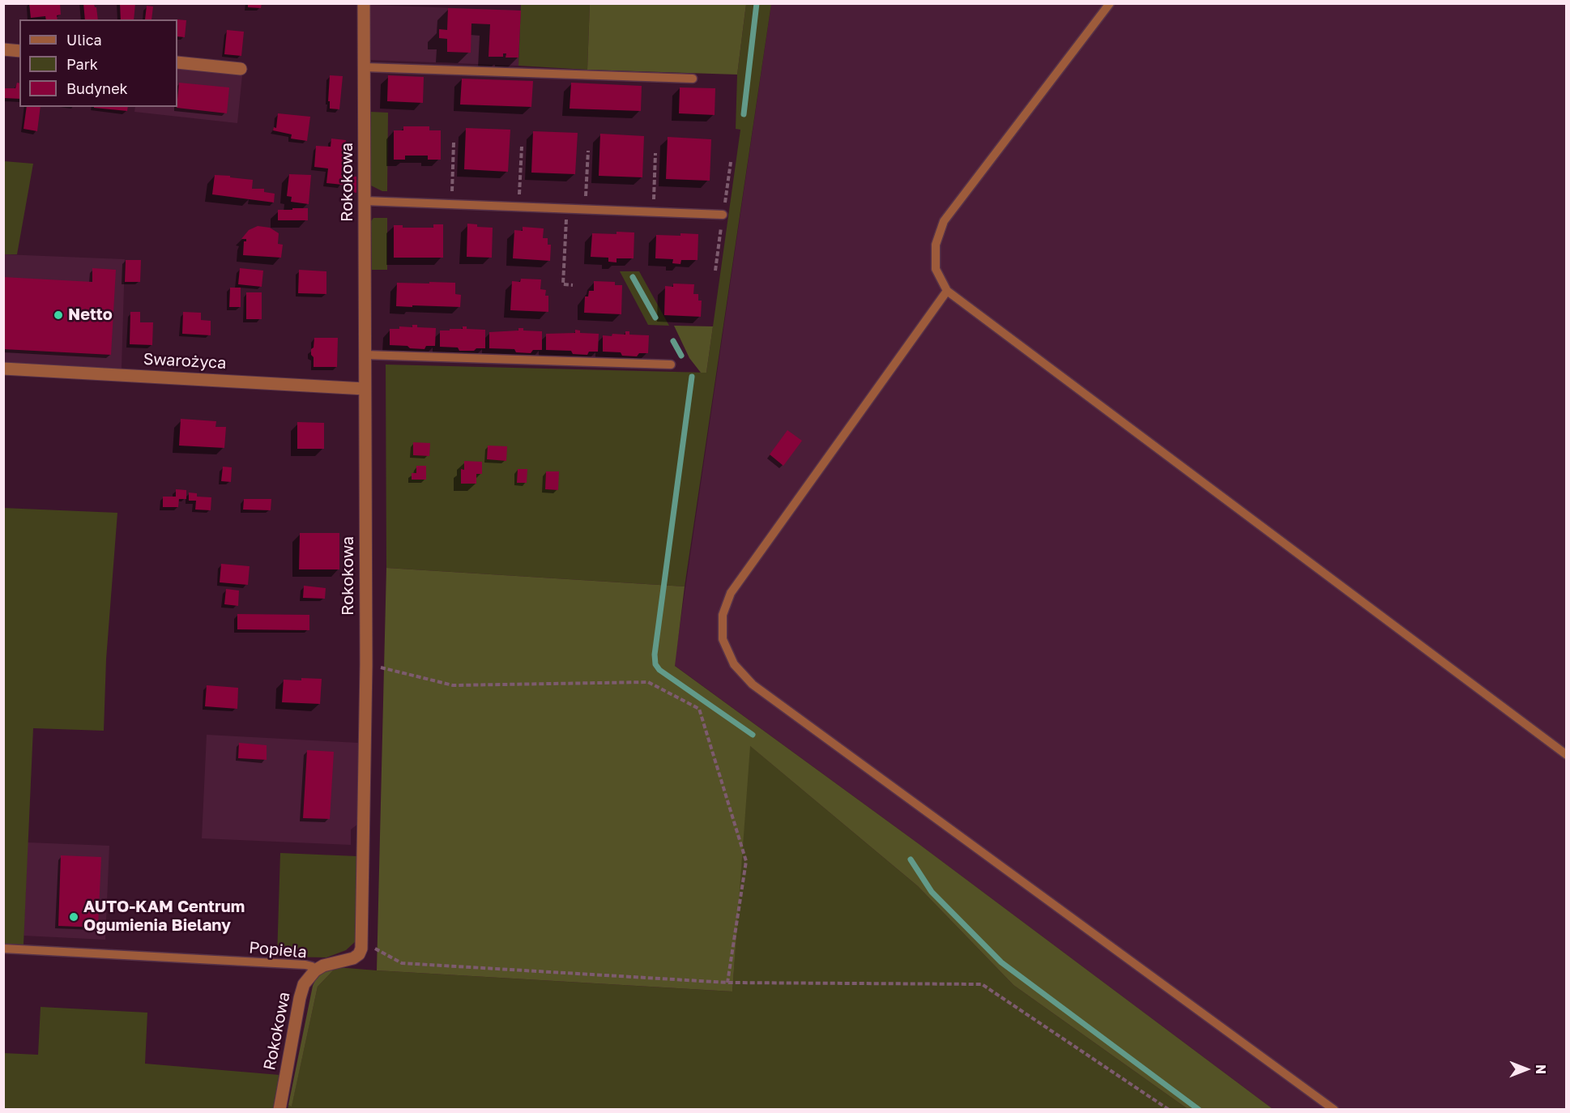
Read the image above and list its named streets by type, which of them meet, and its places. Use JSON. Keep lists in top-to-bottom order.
{
  "streets": {
    "street": ["Rokokowa", "Swarożyca"],
    "lane": ["Popiela"]
  },
  "crossings": [
    ["Rokokowa", "Swarożyca"],
    ["Rokokowa", "Popiela"]
  ],
  "places": ["Netto", "AUTO-KAM Centrum Ogumienia Bielany"],
  "legend": ["Ulica", "Park", "Budynek"],
  "north": "right"
}
